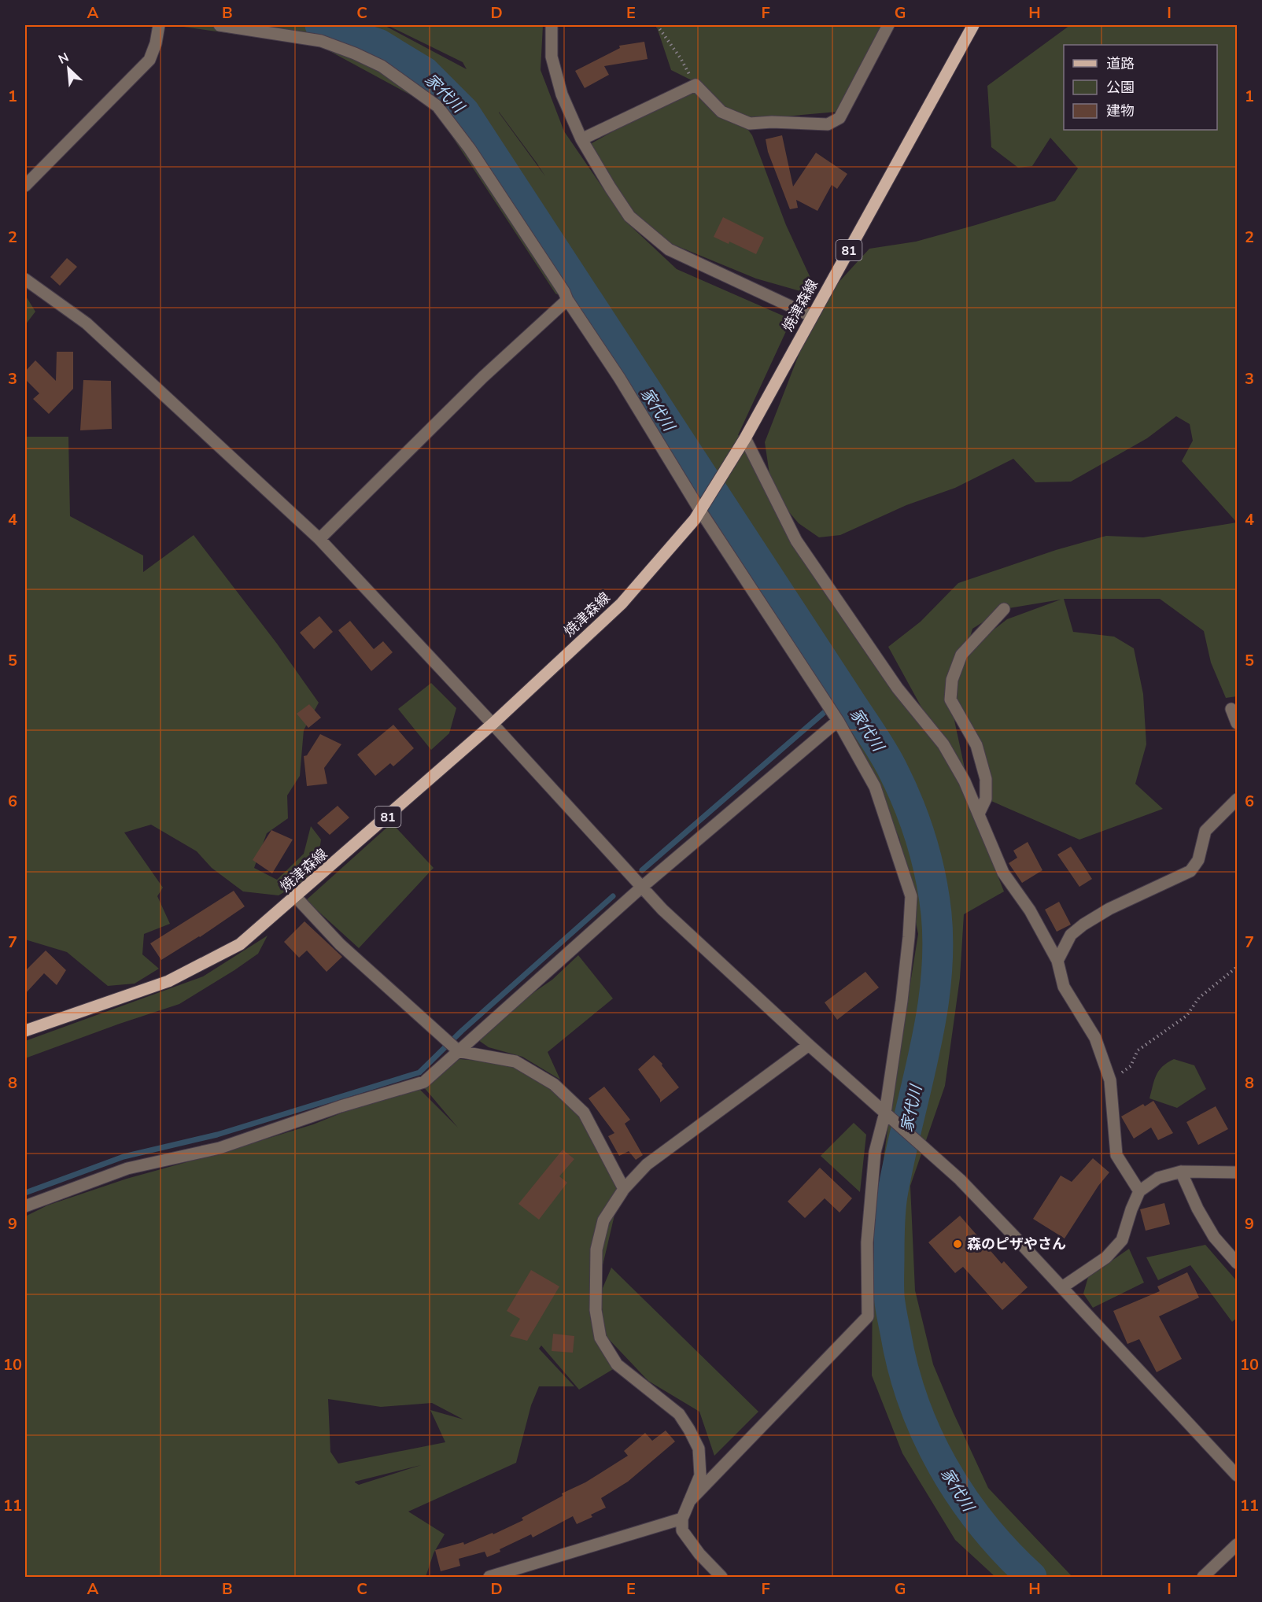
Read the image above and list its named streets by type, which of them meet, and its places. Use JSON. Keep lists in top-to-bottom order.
{
  "streets": {
    "main road": ["81", "焼津森線"]
  },
  "water": ["家代川"],
  "places": ["森のピザやさん"],
  "legend": ["道路", "公園", "建物"],
  "north": "top left",
  "grid": {
    "columns": [
      "A",
      "B",
      "C",
      "D",
      "E",
      "F",
      "G",
      "H",
      "I"
    ],
    "rows": [
      "1",
      "2",
      "3",
      "4",
      "5",
      "6",
      "7",
      "8",
      "9",
      "10",
      "11"
    ]
  }
}
